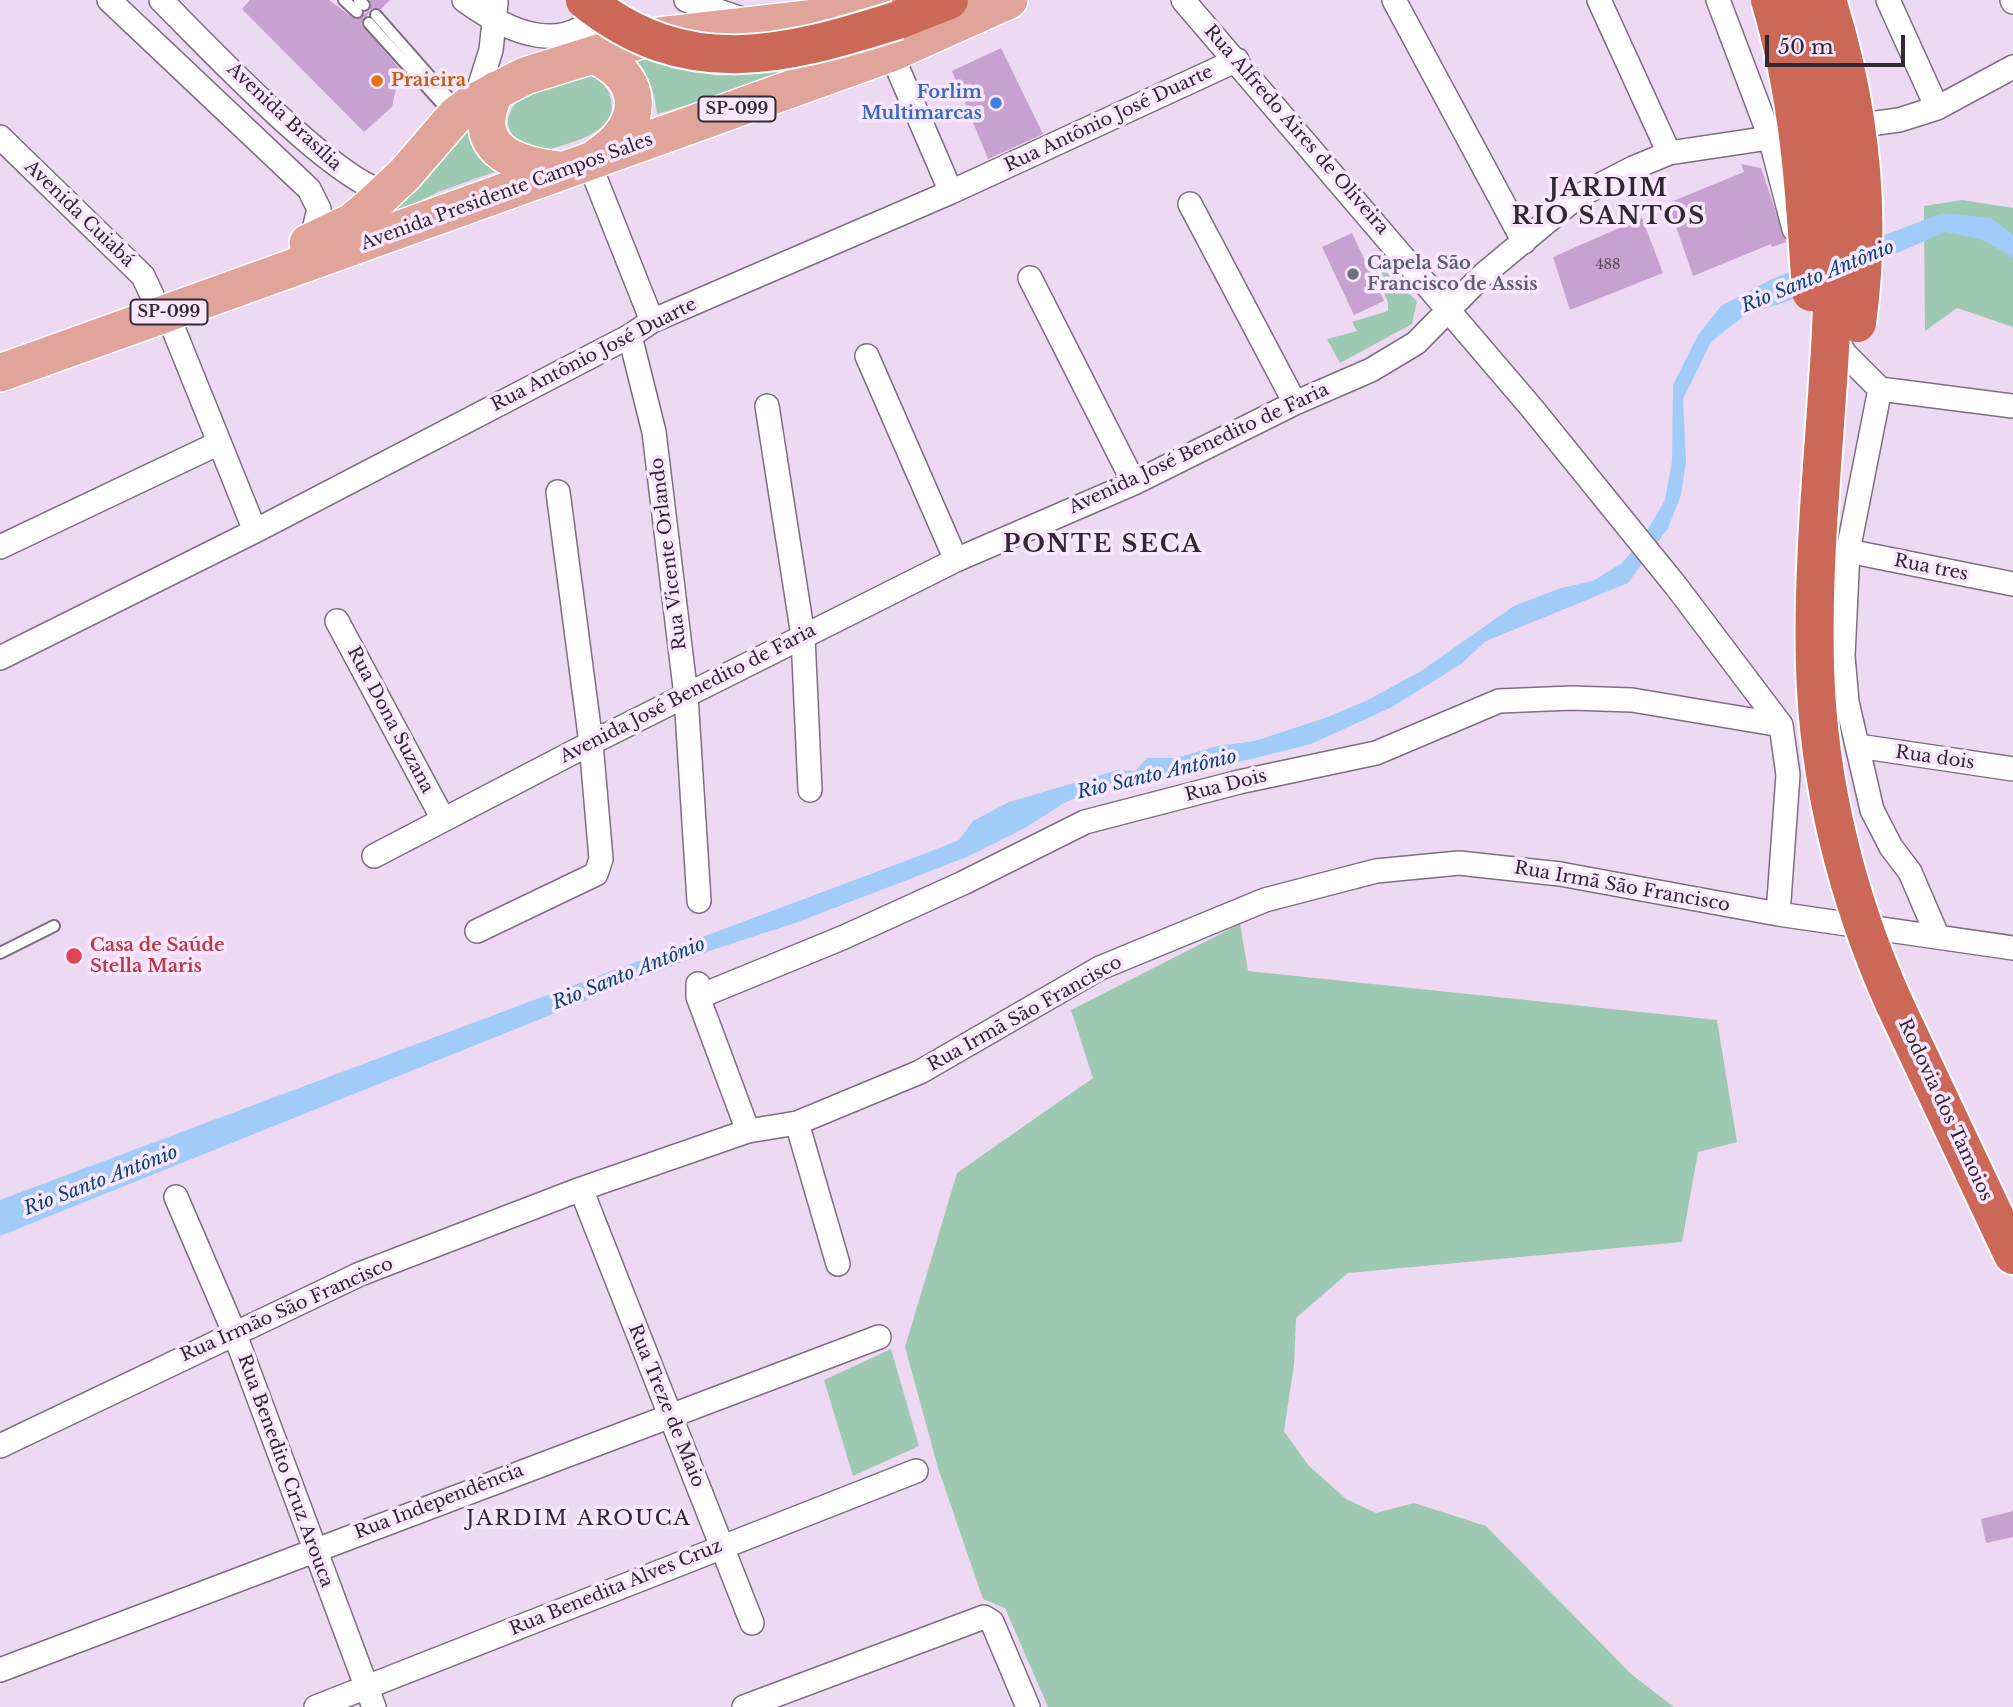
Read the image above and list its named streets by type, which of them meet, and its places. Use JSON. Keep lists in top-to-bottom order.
{
  "streets": {
    "highway": ["Rodovia dos Tamoios"],
    "main road": ["SP-099", "Avenida Presidente Campos Sales"],
    "street": [
      "Avenida Brasília",
      "Rua Antônio José Duarte",
      "Rua Alfredo Aires de Oliveira",
      "Avenida Cuiabá",
      "Avenida José Benedito de Faria",
      "Rua Vicente Orlando",
      "Rua tres",
      "Rua Dona Suzana",
      "Rua dois",
      "Rua Dois",
      "Rua Irmã São Francisco",
      "Rua Irmão São Francisco",
      "Rua Treze de Maio",
      "Rua Benedito Cruz Arouca",
      "Rua Independência",
      "Rua Benedita Alves Cruz"
    ]
  },
  "crossings": [
    ["SP-099", "Avenida Presidente Campos Sales"],
    ["Avenida Brasília", "Avenida Presidente Campos Sales"],
    ["Rua Antônio José Duarte", "Rua Alfredo Aires de Oliveira"],
    ["Rua Antônio José Duarte", "Avenida Cuiabá"],
    ["Rua Antônio José Duarte", "Rua Vicente Orlando"],
    ["Rua Alfredo Aires de Oliveira", "Avenida José Benedito de Faria"],
    ["Rua Alfredo Aires de Oliveira", "Rua Dois"],
    ["Avenida Presidente Campos Sales", "Avenida Cuiabá"],
    ["Avenida José Benedito de Faria", "Rua Vicente Orlando"],
    ["Avenida José Benedito de Faria", "Rua Dona Suzana"],
    ["Rua Dois", "Rua Irmã São Francisco"],
    ["Rua Irmã São Francisco", "Rua Irmão São Francisco"],
    ["Rua Irmã São Francisco", "Rua Treze de Maio"],
    ["Rua Irmão São Francisco", "Rua Treze de Maio"],
    ["Rua Irmão São Francisco", "Rua Benedito Cruz Arouca"],
    ["Rua Treze de Maio", "Rua Independência"],
    ["Rua Treze de Maio", "Rua Benedita Alves Cruz"],
    ["Rua Benedito Cruz Arouca", "Rua Independência"],
    ["Rua Benedito Cruz Arouca", "Rua Benedita Alves Cruz"]
  ],
  "districts": ["JARDIM RIO SANTOS", "PONTE SECA", "JARDIM AROUCA"],
  "water": ["Rio Santo Antônio"],
  "places": [
    "Praieira",
    "Forlim Multimarcas",
    "Capela São Francisco de Assis",
    "Casa de Saúde Stella Maris"
  ],
  "house_numbers": ["488"],
  "scale_bar": "50 m"
}
